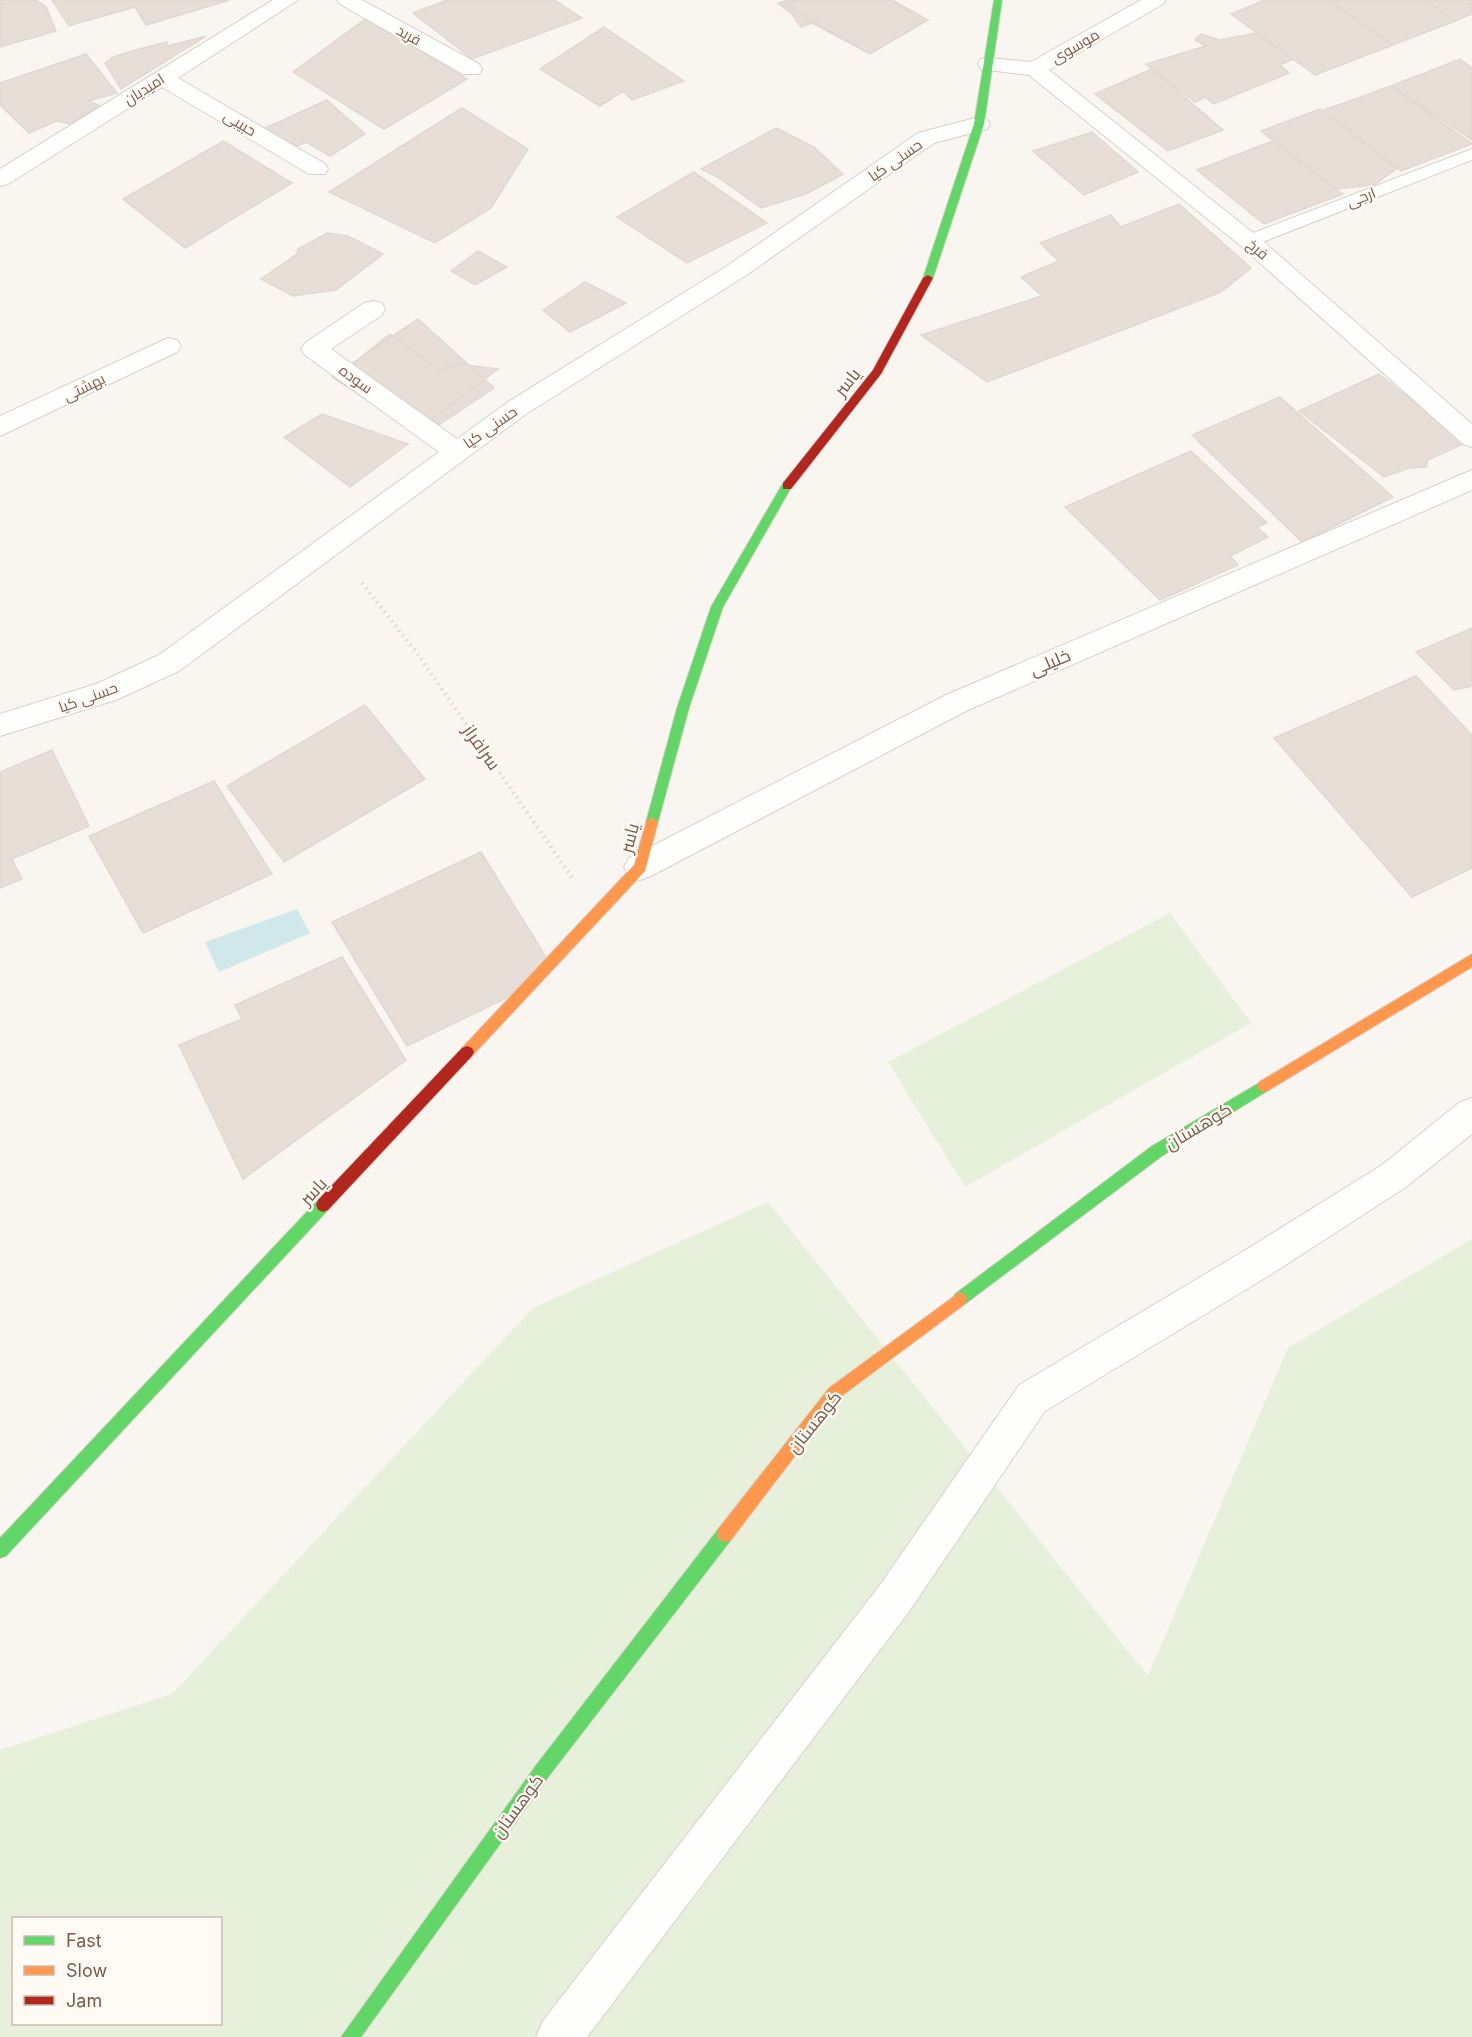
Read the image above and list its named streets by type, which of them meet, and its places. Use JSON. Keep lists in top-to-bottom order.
{
  "streets": {
    "street": [
      "فرید",
      "موسوی",
      "امیدیان",
      "حبیبی",
      "حسنی کیا",
      "فرخ",
      "سوده",
      "یاسر",
      "بهشتی",
      "خلیلی",
      "کوهستان"
    ],
    "lane": ["ارجی"],
    "path": ["سرافراز"]
  },
  "crossings": [
    ["موسوی", "فرخ"],
    ["موسوی", "یاسر"],
    ["امیدیان", "حبیبی"],
    ["حسنی کیا", "سوده"],
    ["حسنی کیا", "یاسر"],
    ["ارجی", "فرخ"],
    ["یاسر", "خلیلی"],
    ["یاسر", "سرافراز"]
  ],
  "legend": ["Fast", "Slow", "Jam"]
}
